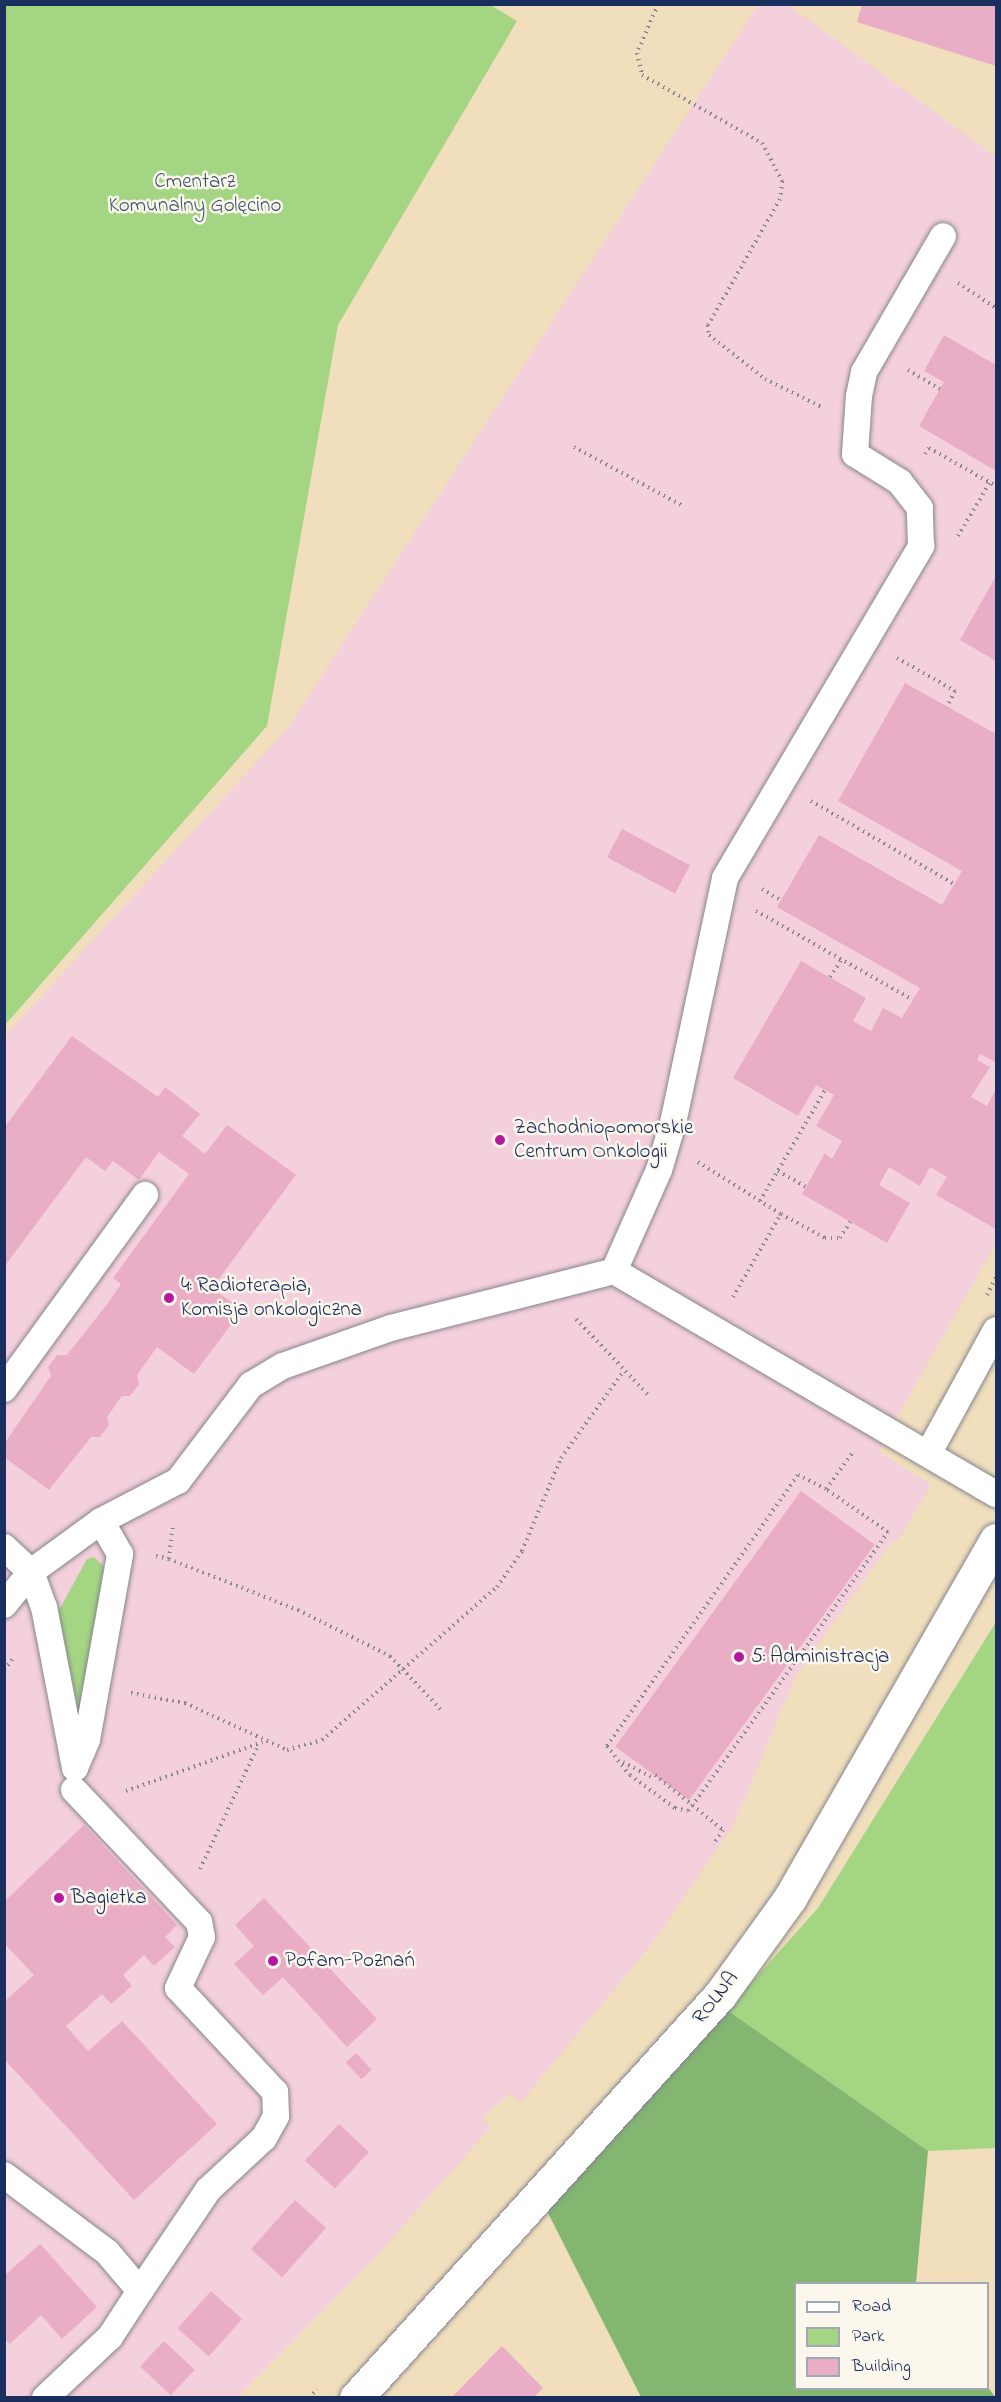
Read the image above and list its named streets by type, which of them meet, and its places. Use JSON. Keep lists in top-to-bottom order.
{
  "streets": {
    "street": ["ROLNA"]
  },
  "parks": ["Cmentarz Komunalny Golęcino"],
  "places": [
    "Zachodniopomorskie Centrum Onkologii",
    "4: Radioterapia, Komisja onkologiczna",
    "5: Administracja",
    "Bagietka",
    "Pofam-Poznań"
  ],
  "legend": ["Road", "Park", "Building"]
}
